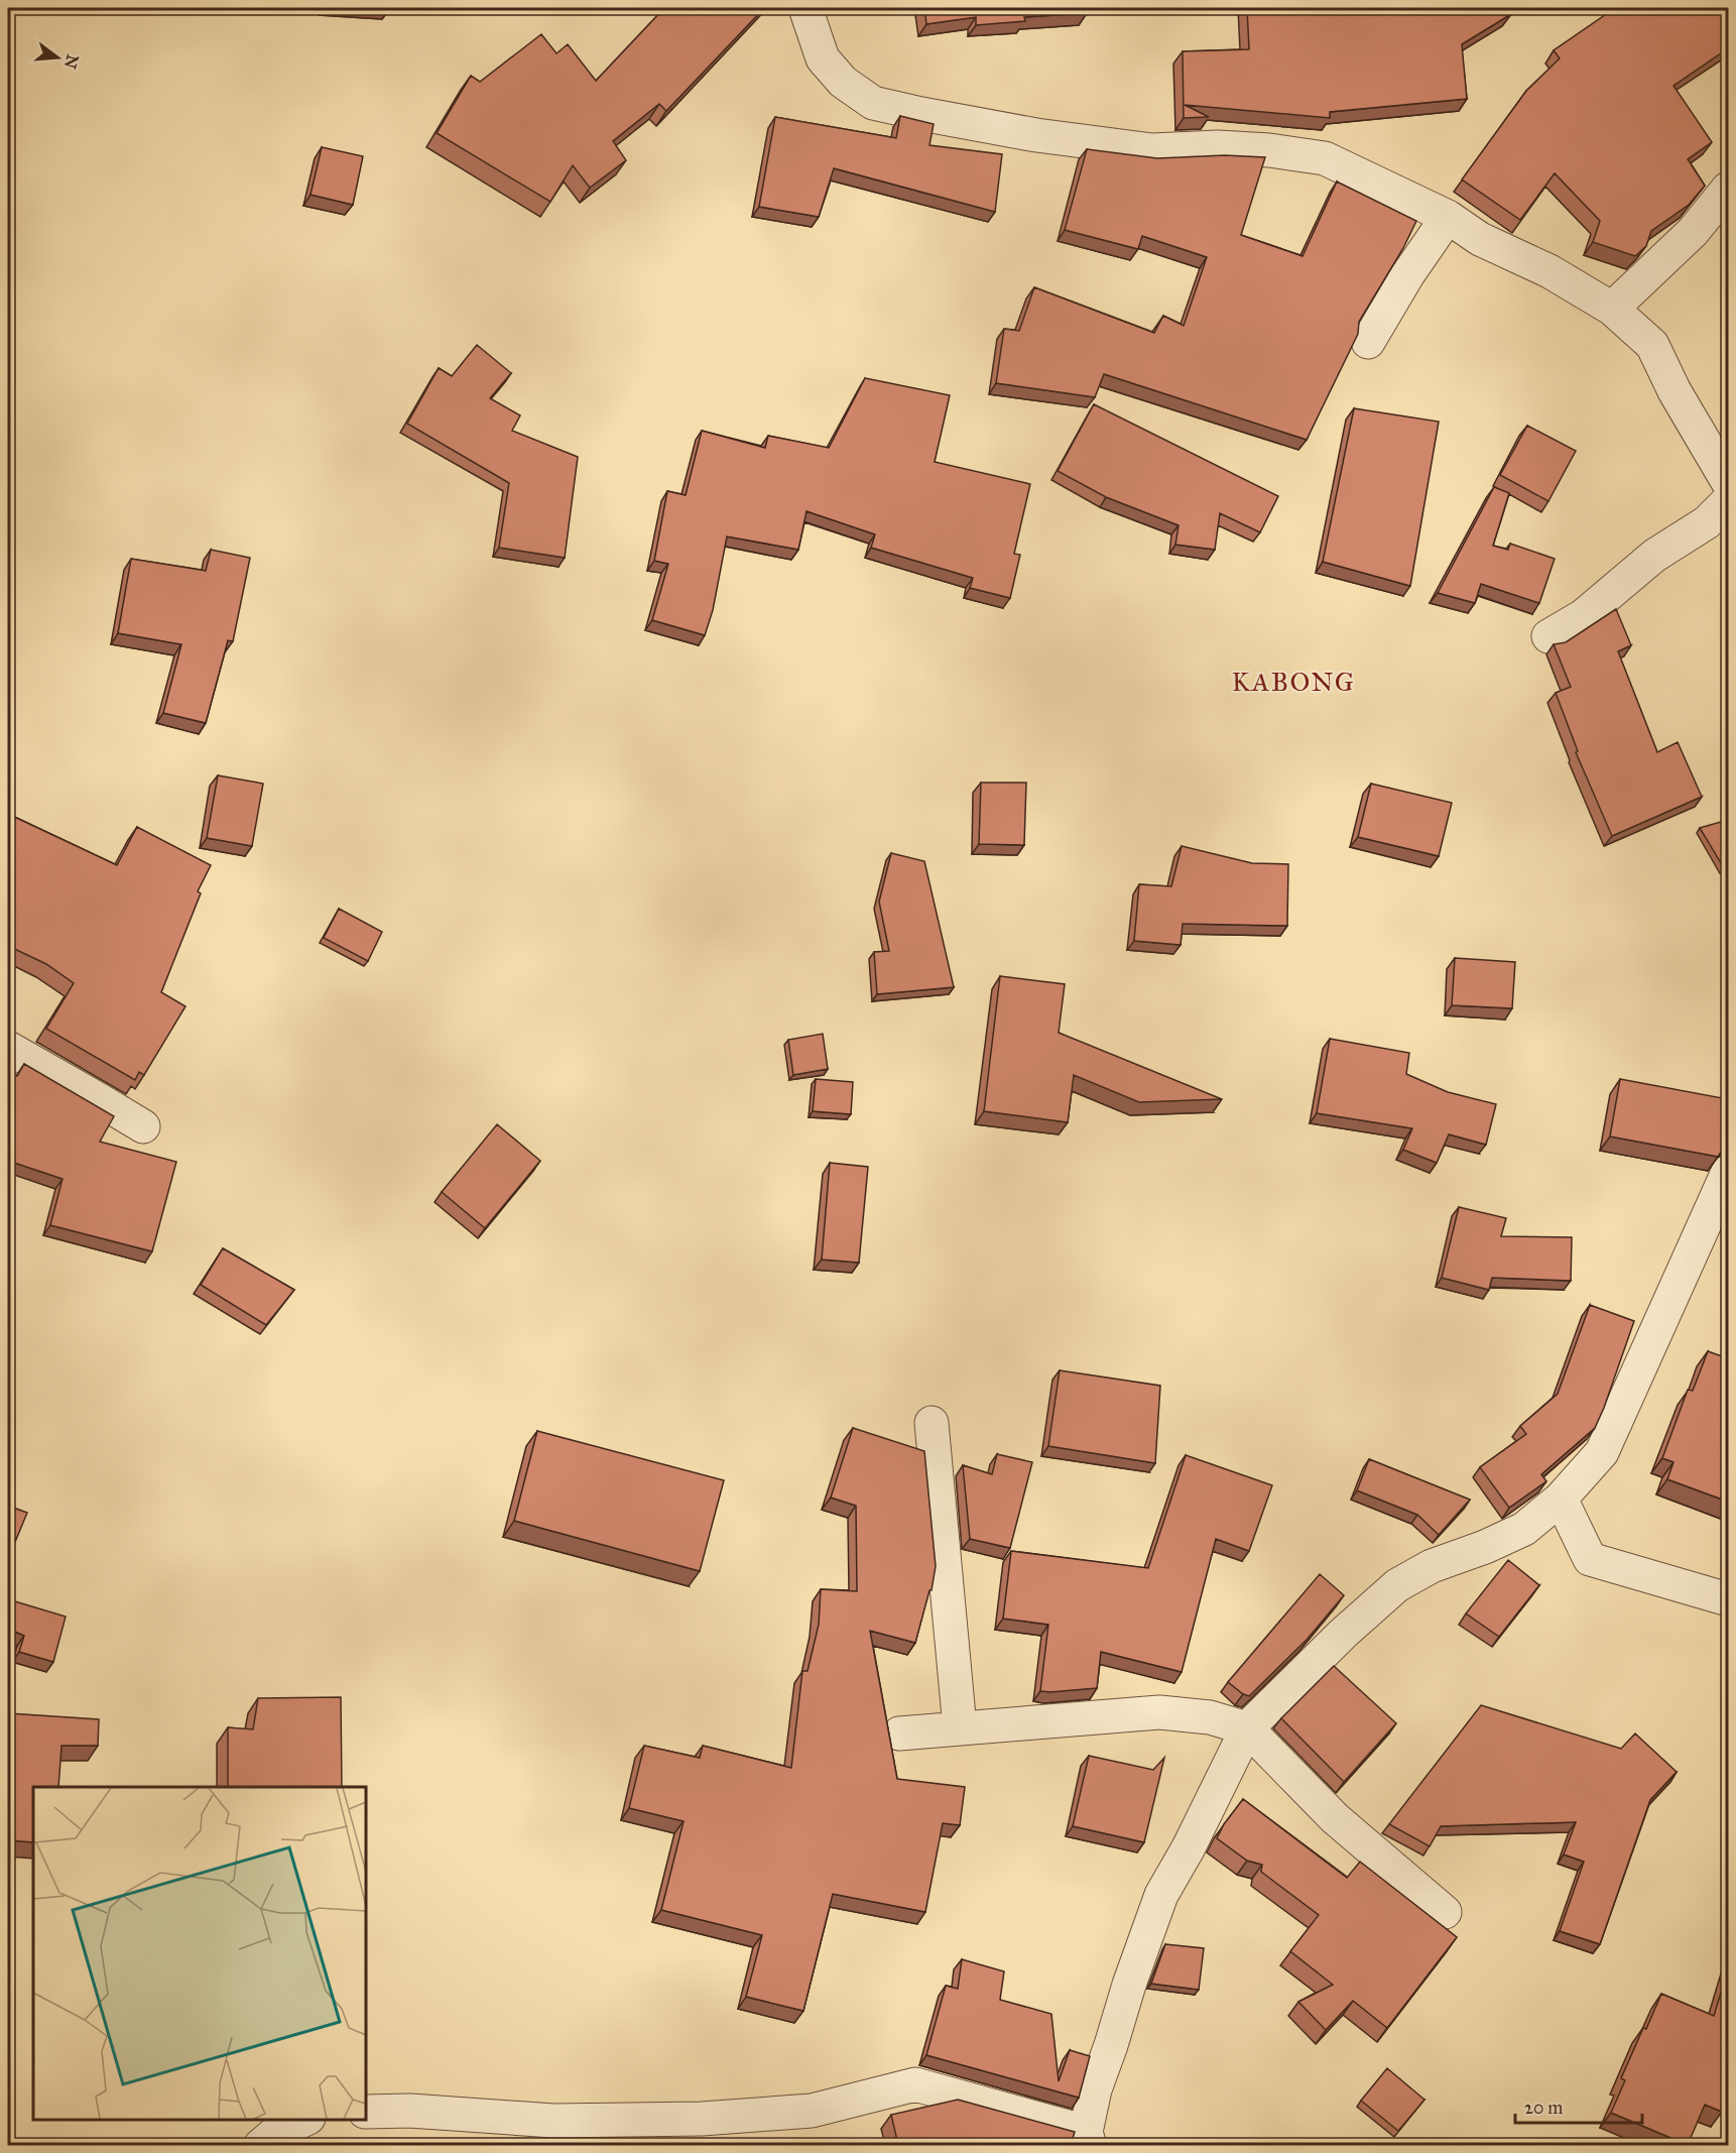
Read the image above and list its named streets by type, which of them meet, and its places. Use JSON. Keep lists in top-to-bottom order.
{
  "districts": ["KABONG"],
  "scale_bar": "20 m",
  "north": "right"
}
